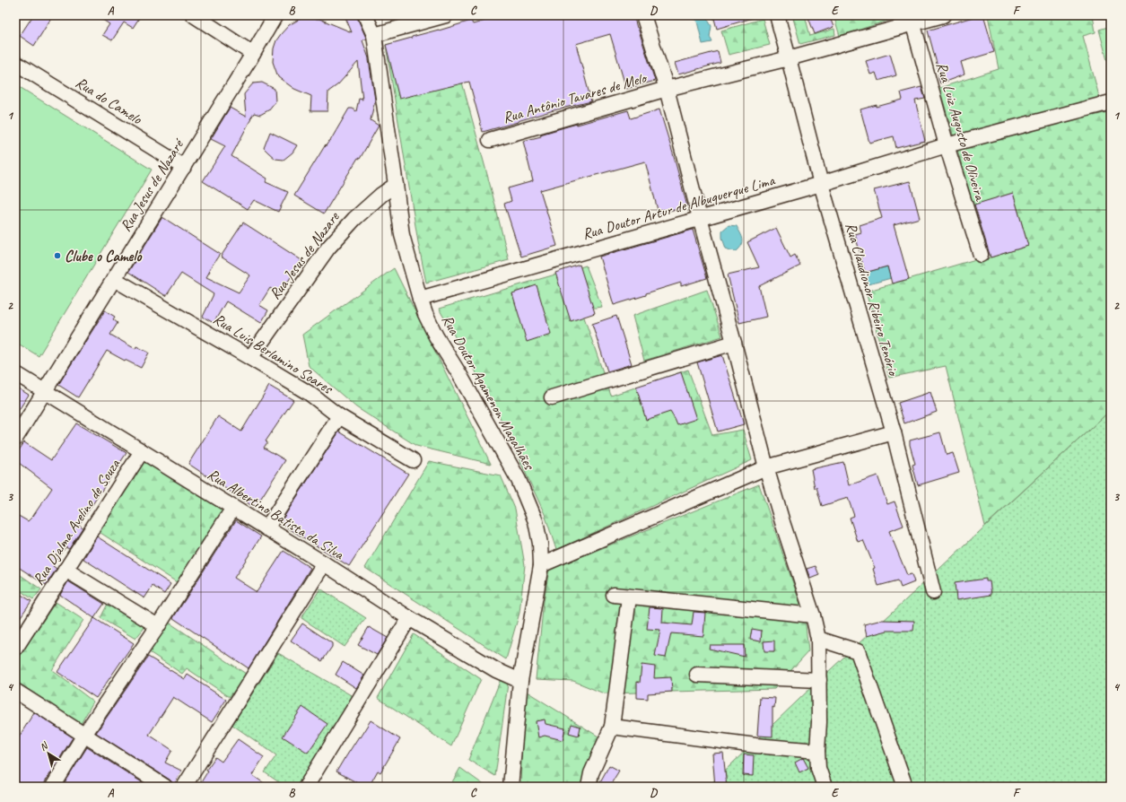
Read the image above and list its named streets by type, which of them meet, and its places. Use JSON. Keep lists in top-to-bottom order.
{
  "streets": {
    "street": [
      "Rua Antônio Tavares de Melo",
      "Rua do Camelo",
      "Rua Luiz Augusto de Oliveira",
      "Rua Jesus de Nazaré",
      "Rua Doutor Artur de Albuquerque Lima",
      "Rua Jesus de Nazare",
      "Rua Claudionor Ribeiro Tenório",
      "Rua Luis Berlamino Soares",
      "Rua Doutor Agamenon Magalhães",
      "Rua Albertino Batista da Silva",
      "Rua Djalma Avelino de Souza"
    ]
  },
  "crossings": [
    ["Rua Antônio Tavares de Melo", "Rua Luiz Augusto de Oliveira"],
    ["Rua Antônio Tavares de Melo", "Rua Claudionor Ribeiro Tenório"],
    ["Rua do Camelo", "Rua Jesus de Nazaré"],
    ["Rua Luiz Augusto de Oliveira", "Rua Doutor Artur de Albuquerque Lima"],
    ["Rua Jesus de Nazaré", "Rua Luis Berlamino Soares"],
    ["Rua Jesus de Nazaré", "Rua Albertino Batista da Silva"],
    ["Rua Doutor Artur de Albuquerque Lima", "Rua Claudionor Ribeiro Tenório"],
    ["Rua Doutor Artur de Albuquerque Lima", "Rua Doutor Agamenon Magalhães"],
    ["Rua Jesus de Nazare", "Rua Luis Berlamino Soares"],
    ["Rua Jesus de Nazare", "Rua Doutor Agamenon Magalhães"],
    ["Rua Doutor Agamenon Magalhães", "Rua Albertino Batista da Silva"],
    ["Rua Albertino Batista da Silva", "Rua Djalma Avelino de Souza"]
  ],
  "places": ["Clube o Camelo"],
  "north": "top left",
  "grid": {
    "columns": [
      "A",
      "B",
      "C",
      "D",
      "E",
      "F"
    ],
    "rows": [
      "1",
      "2",
      "3",
      "4"
    ]
  }
}
